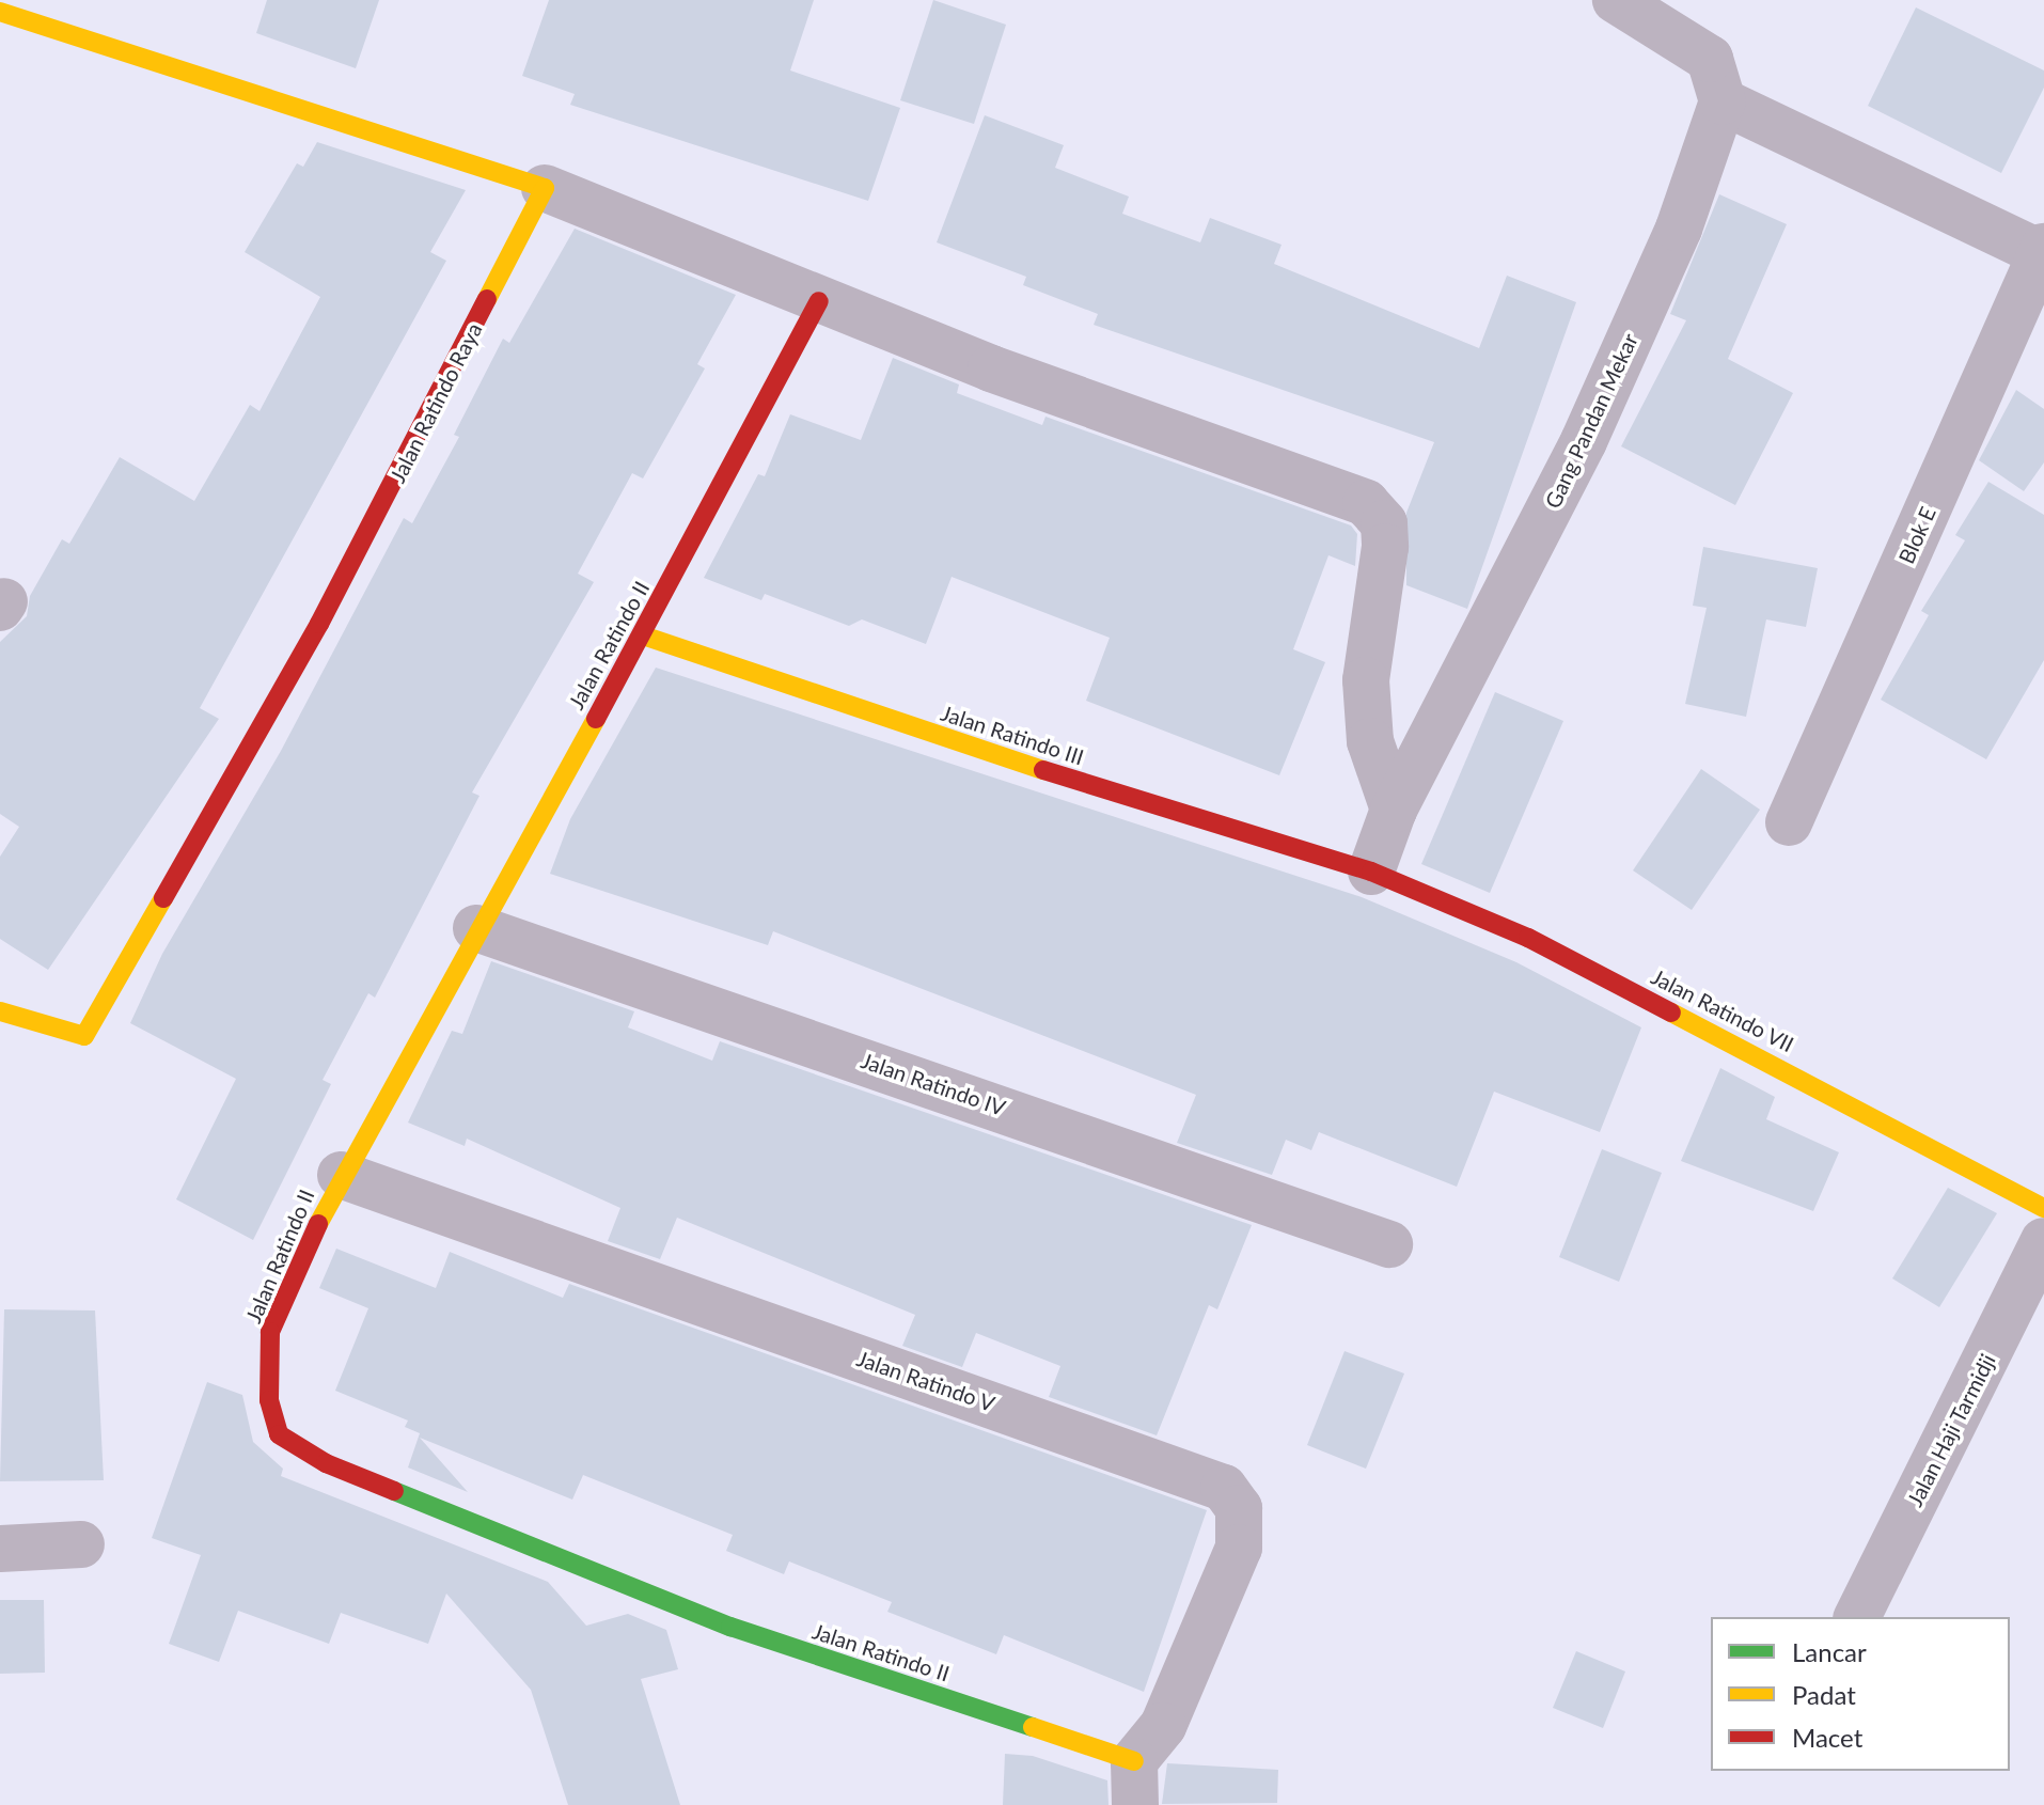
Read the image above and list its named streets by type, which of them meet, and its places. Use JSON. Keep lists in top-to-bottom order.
{
  "streets": {
    "street": [
      "Jalan Ratindo Raya",
      "Gang Pandan Mekar",
      "Blok E",
      "Jalan Ratindo II",
      "Jalan Ratindo III",
      "Jalan Ratindo VII",
      "Jalan Ratindo IV",
      "Jalan Ratindo V",
      "Jalan Haji Tarmidji"
    ]
  },
  "crossings": [
    ["Gang Pandan Mekar", "Jalan Ratindo III"],
    ["Gang Pandan Mekar", "Jalan Ratindo VII"],
    ["Jalan Ratindo II", "Jalan Ratindo III"],
    ["Jalan Ratindo II", "Jalan Ratindo IV"],
    ["Jalan Ratindo II", "Jalan Ratindo V"],
    ["Jalan Ratindo III", "Jalan Ratindo VII"]
  ],
  "legend": ["Lancar", "Padat", "Macet"]
}
